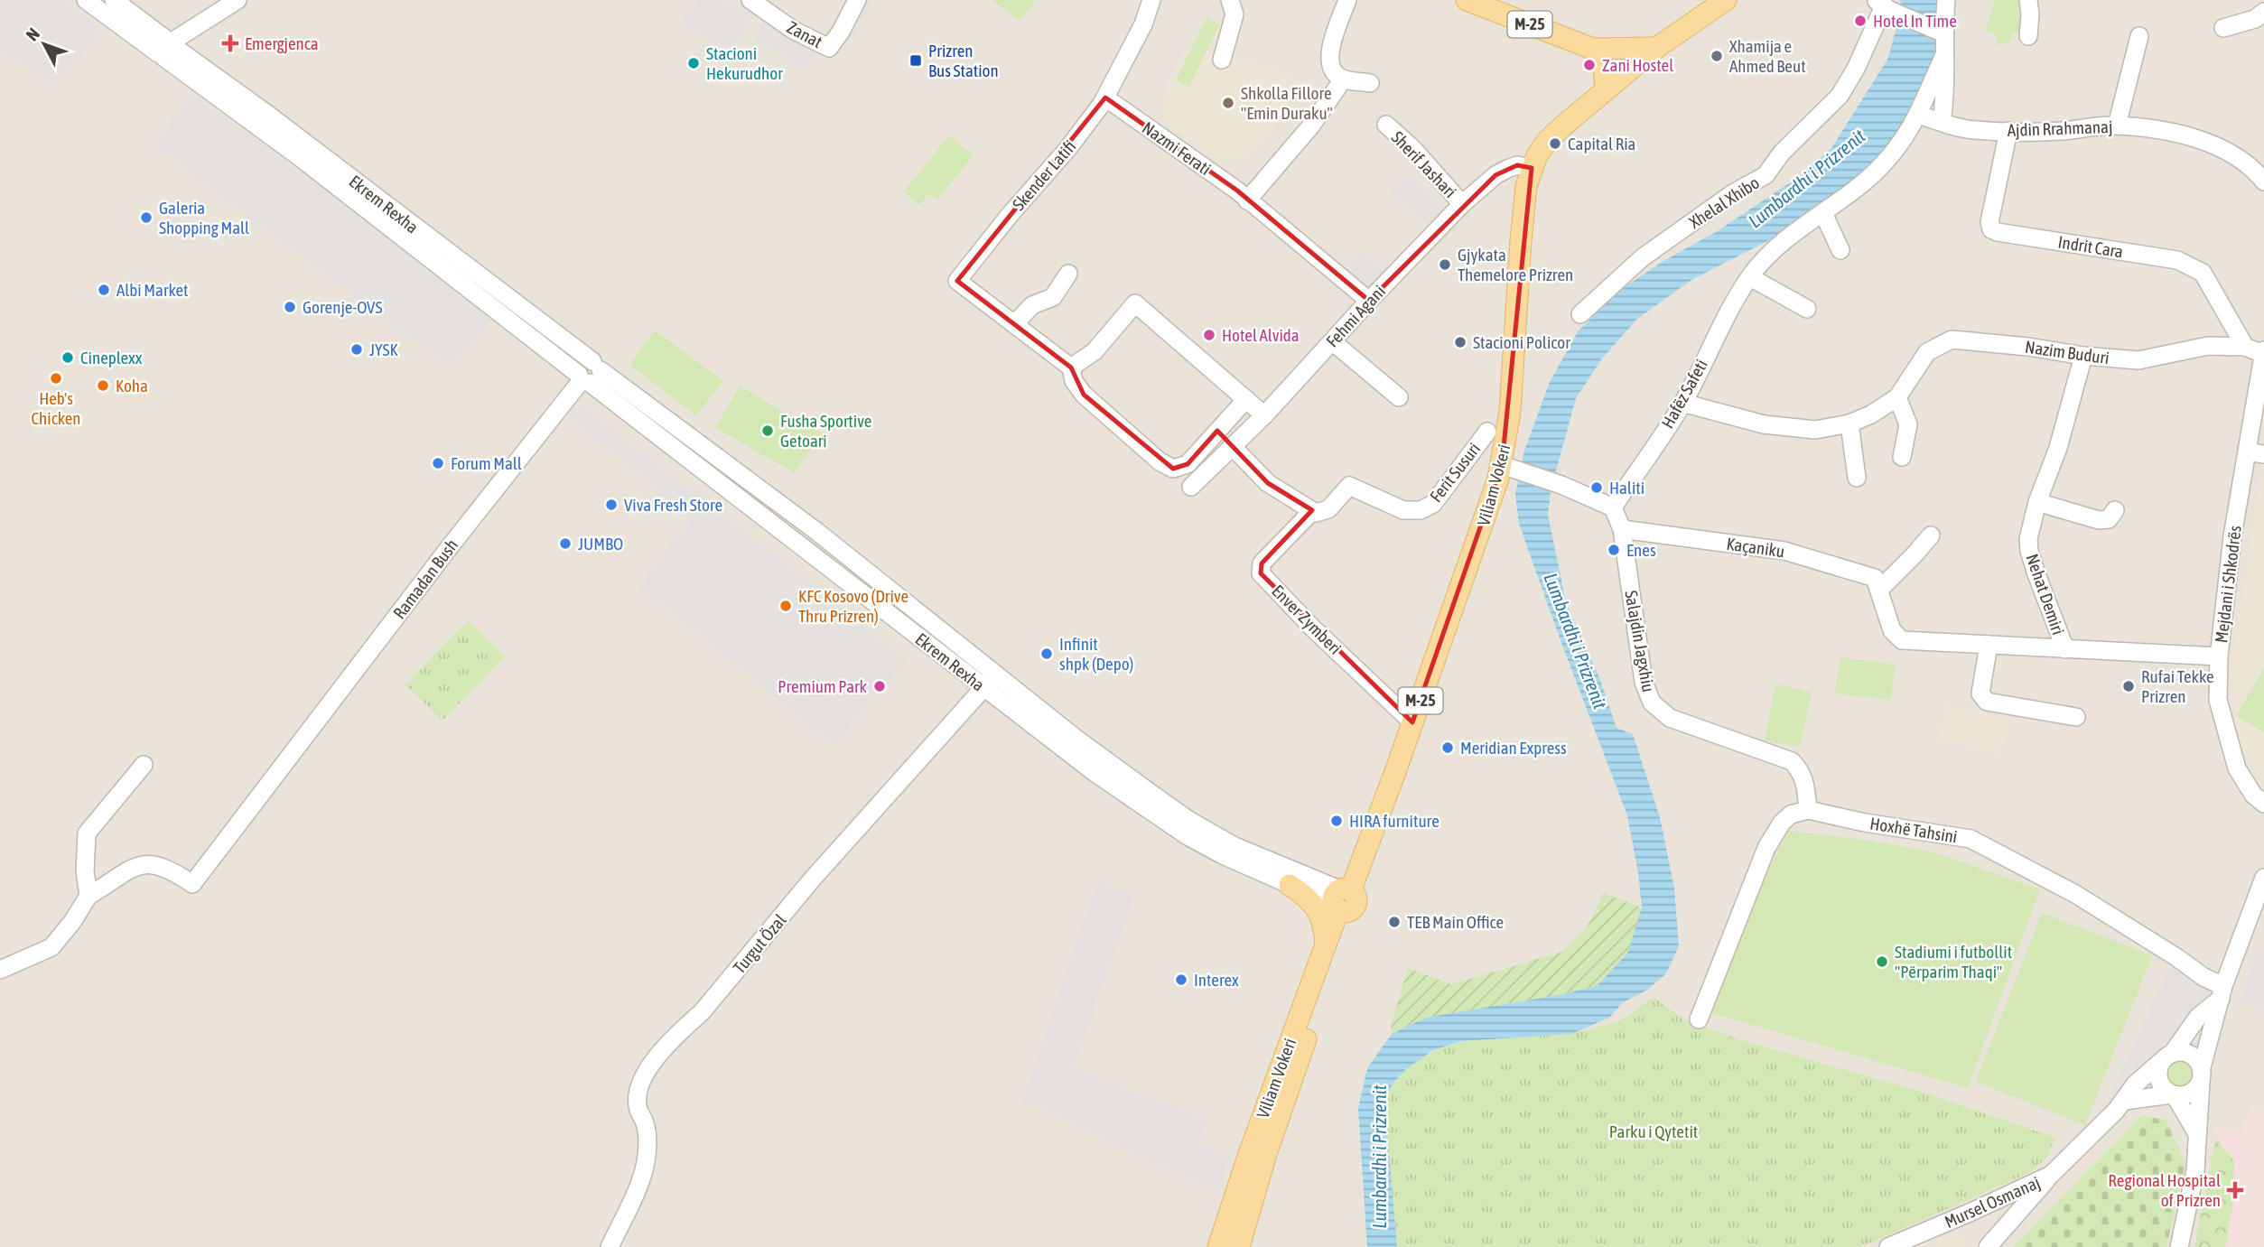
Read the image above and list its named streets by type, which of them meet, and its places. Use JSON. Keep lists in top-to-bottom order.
{
  "streets": {
    "main road": ["M-25", "Viliam Vokeri"],
    "street": [
      "Zanat",
      "Ajdin Rrahmanaj",
      "Nazmi Ferati",
      "Sherif Jashari",
      "Skender Latifi",
      "Xhelal Xhibo",
      "Ekrem Rexha",
      "Indrit Cara",
      "Fehmi Agani",
      "Nazim Buduri",
      "Hafëz Safeti",
      "Ferit Susuri",
      "Kaçaniku",
      "Ramadan Bush",
      "Mejdani i Shkodrës",
      "Nehat Demiri",
      "Enver Zymberi",
      "Salajdin Jagxhiu",
      "Hoxhë Tahsini",
      "Turgut Özal",
      "Mursel Osmanaj"
    ]
  },
  "crossings": [
    ["Ajdin Rrahmanaj", "Indrit Cara"],
    ["Ajdin Rrahmanaj", "Hafëz Safeti"],
    ["Nazmi Ferati", "Skender Latifi"],
    ["Nazmi Ferati", "Fehmi Agani"],
    ["Sherif Jashari", "Fehmi Agani"],
    ["Ekrem Rexha", "Viliam Vokeri"],
    ["Ekrem Rexha", "Ramadan Bush"],
    ["Ekrem Rexha", "Turgut Özal"],
    ["Indrit Cara", "Nazim Buduri"],
    ["Fehmi Agani", "Viliam Vokeri"],
    ["Nazim Buduri", "Hafëz Safeti"],
    ["Nazim Buduri", "Mejdani i Shkodrës"],
    ["Nazim Buduri", "Nehat Demiri"],
    ["Hafëz Safeti", "Salajdin Jagxhiu"],
    ["Ferit Susuri", "Enver Zymberi"],
    ["Viliam Vokeri", "Enver Zymberi"],
    ["Kaçaniku", "Salajdin Jagxhiu"],
    ["Salajdin Jagxhiu", "Hoxhë Tahsini"],
    ["Hoxhë Tahsini", "Mursel Osmanaj"]
  ],
  "water": ["Lumbardhi i Prizrenit"],
  "parks": ["Parku i Qytetit"],
  "places": {
    "other": [
      "Hotel In Time",
      "Xhamija e Ahmed Beut",
      "Stacioni Hekurudhor",
      "Zani Hostel",
      "Shkolla Fillore \"Emin Duraku\"",
      "Capital Ria",
      "Galeria Shopping Mall",
      "Gjykata Themelore Prizren",
      "Albi Market",
      "Gorenje-OVS",
      "Hotel Alvida",
      "Stacioni Policor",
      "JYSK",
      "Cineplexx",
      "Heb's Chicken",
      "Koha",
      "Fusha Sportive Getoari",
      "Forum Mall",
      "Haliti",
      "Viva Fresh Store",
      "JUMBO",
      "Enes",
      "KFC Kosovo (Drive Thru Prizren)",
      "Infinit shpk (Depo)",
      "Premium Park",
      "Rufai Tekke Prizren",
      "Meridian Express",
      "HIRA furniture",
      "TEB Main Office",
      "Stadiumi i futbollit \"Përparim Thaqi\"",
      "Interex"
    ],
    "health": ["Emergjenca", "Regional Hospital of Prizren"],
    "transit": ["Prizren Bus Station"]
  },
  "north": "top left"
}
